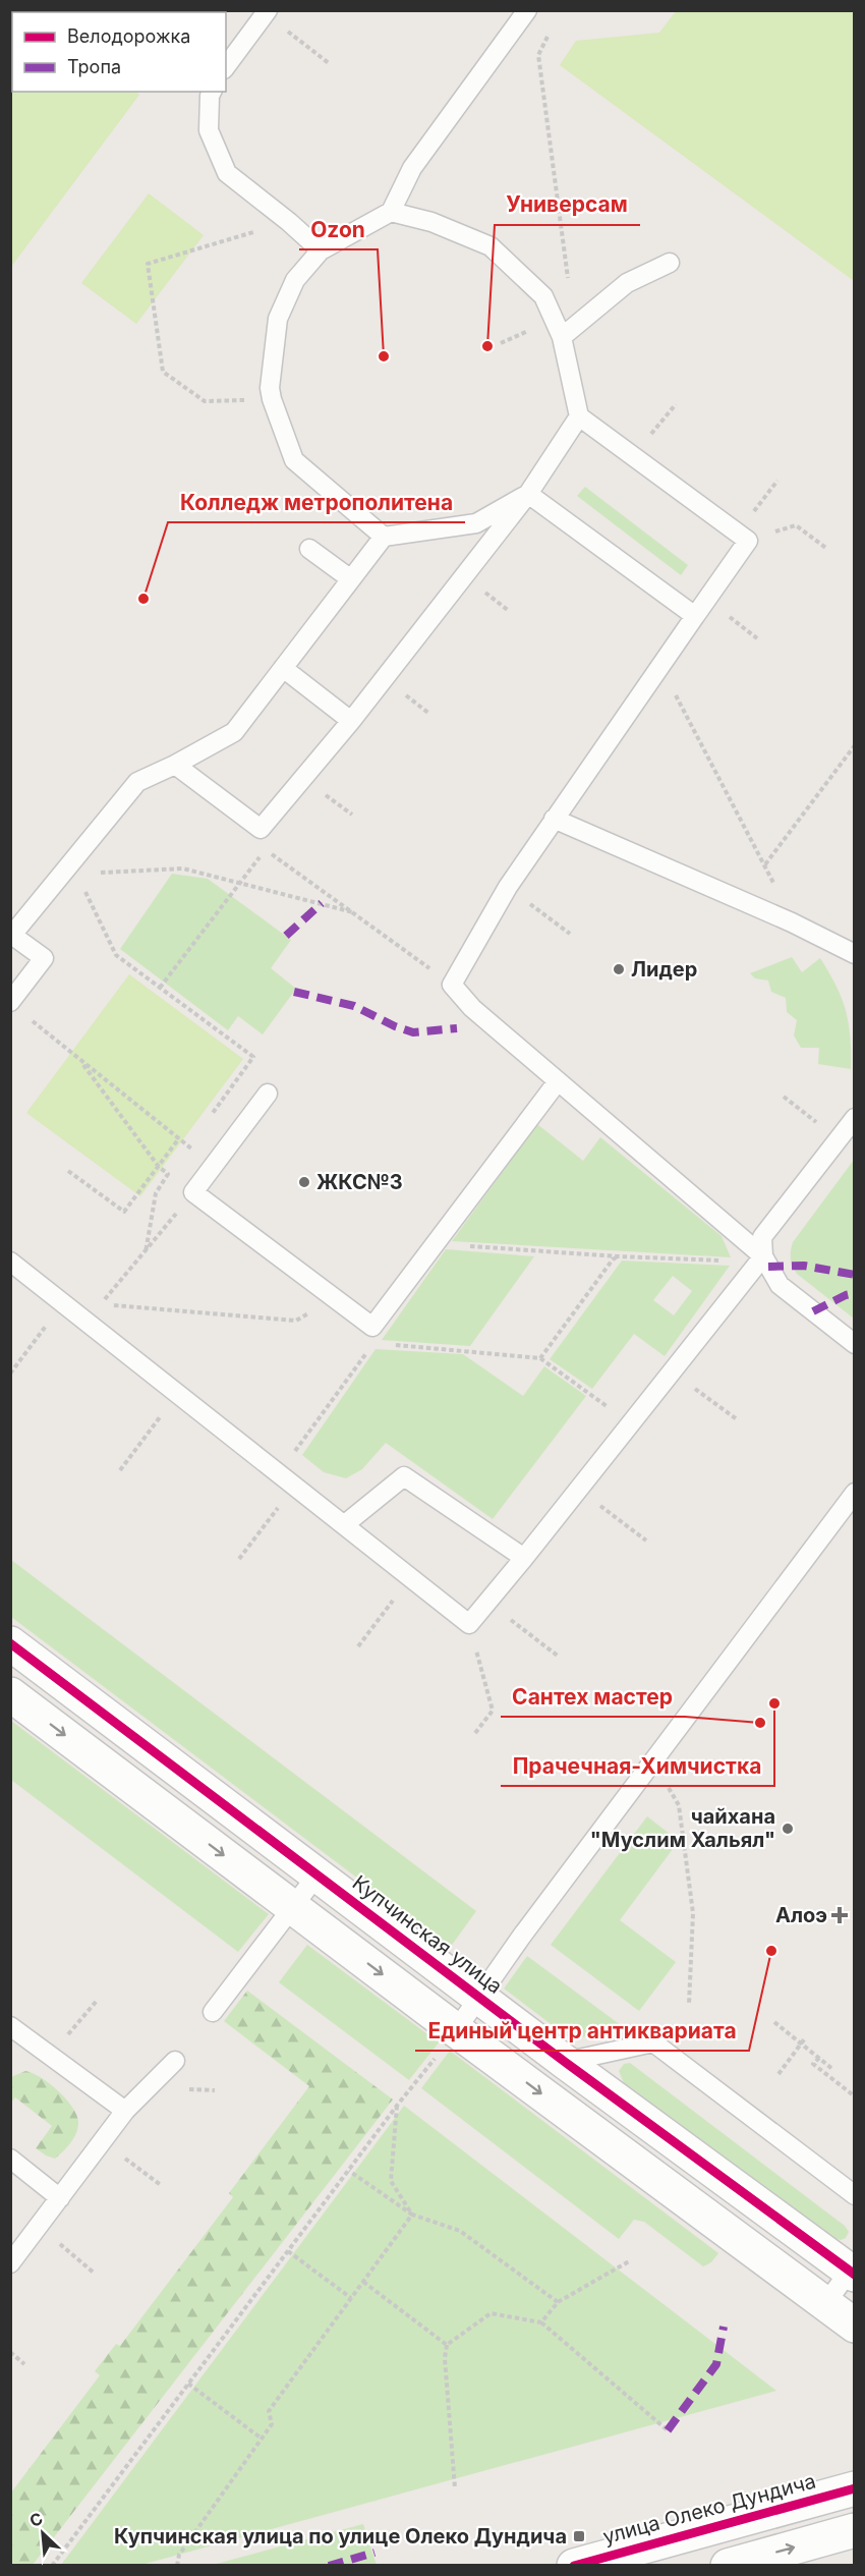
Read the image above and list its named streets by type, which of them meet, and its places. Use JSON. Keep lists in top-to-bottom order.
{
  "streets": {
    "street": ["Купчинская улица", "улица Олеко Дундича"]
  },
  "places": {
    "other": [
      "Универсам",
      "Ozon",
      "Колледж метрополитена",
      "Лидер",
      "ЖКС№3",
      "Прачечная-Химчистка",
      "Сантех мастер",
      "чайхана \"Муслим Хальял\"",
      "Единый центр антиквариата"
    ],
    "health": ["Алоэ"],
    "transit": ["Купчинская улица по улице Олеко Дундича"]
  },
  "legend": ["Велодорожка", "Тропа"],
  "north": "top left"
}
